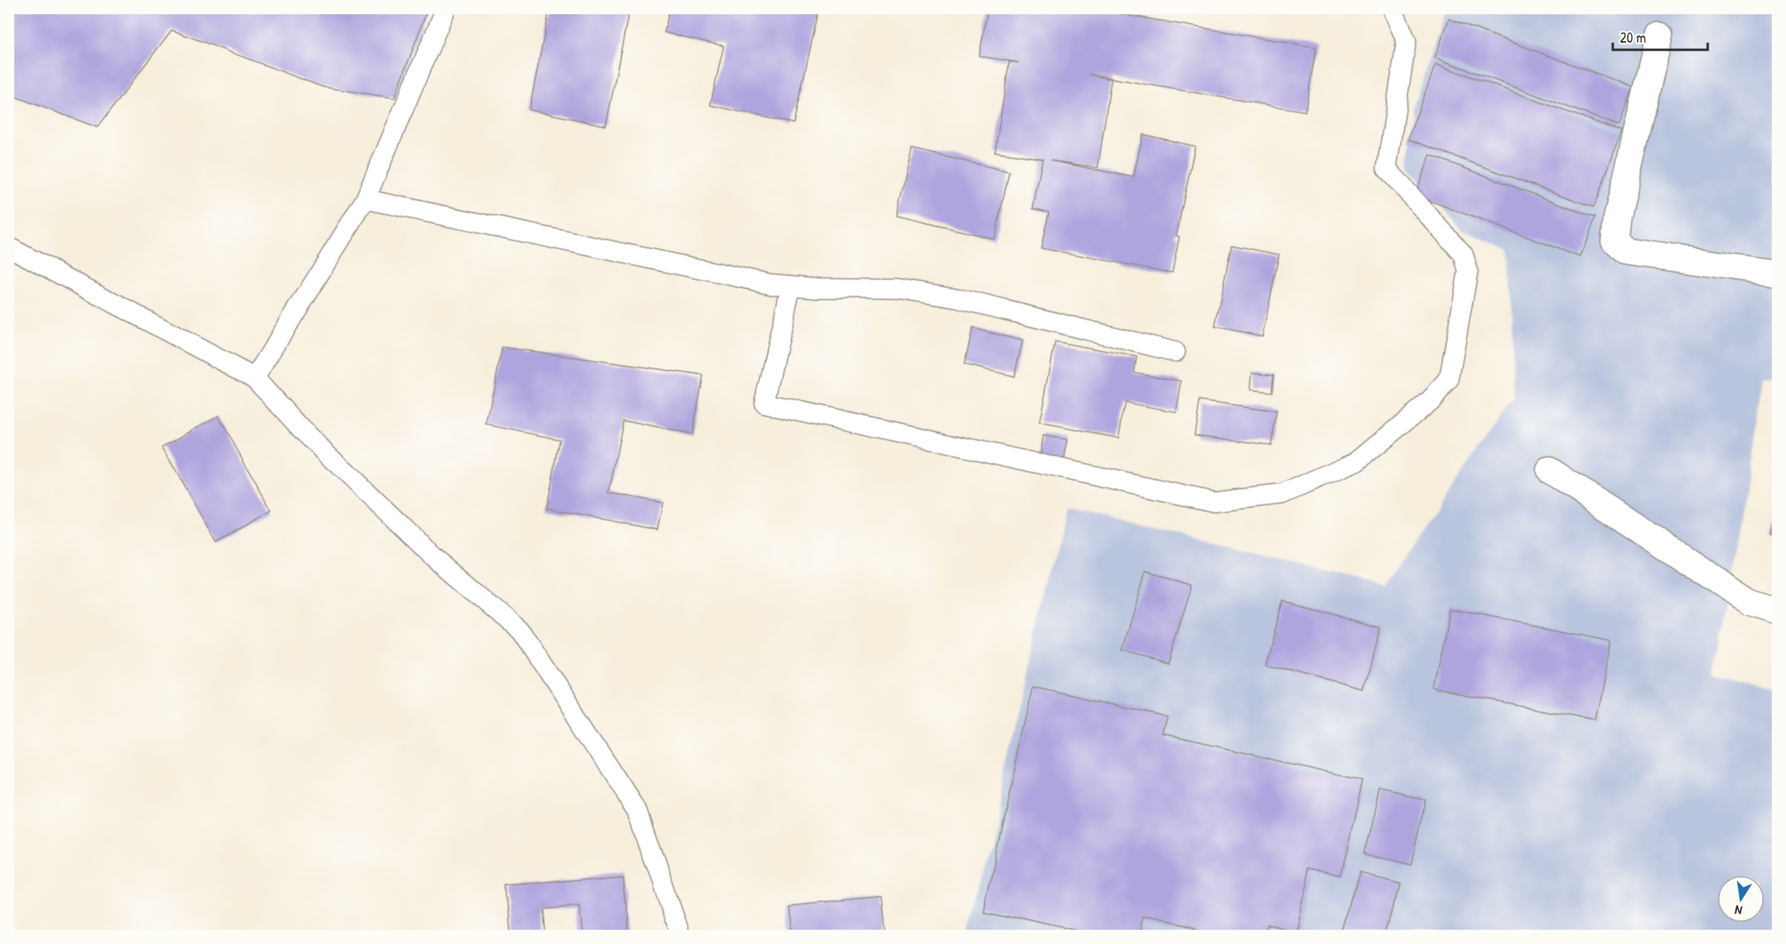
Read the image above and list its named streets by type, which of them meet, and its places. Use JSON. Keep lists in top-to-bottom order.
{
  "scale_bar": "20 m",
  "north": "bottom"
}
